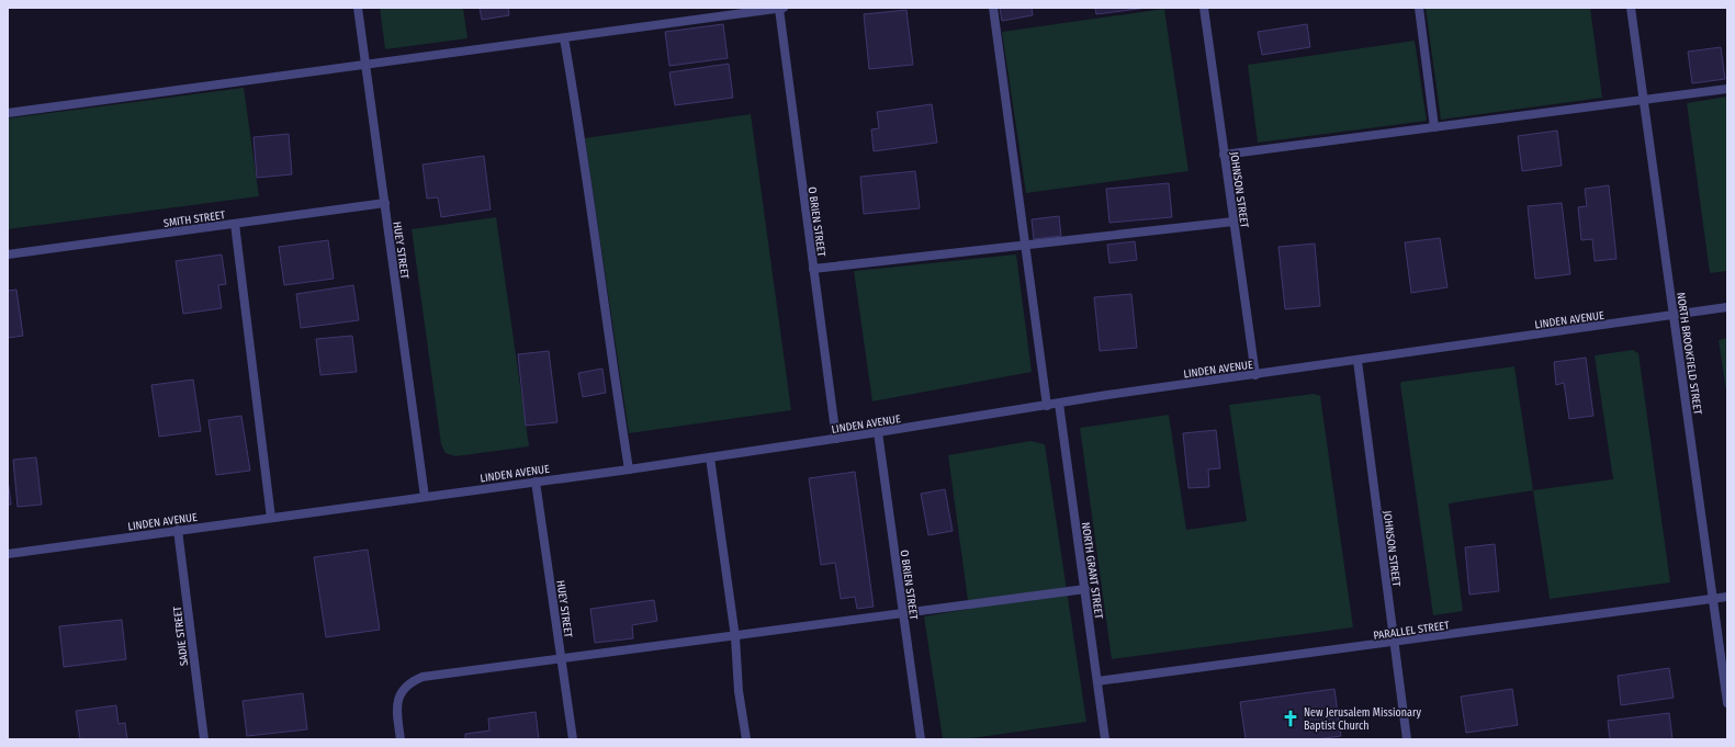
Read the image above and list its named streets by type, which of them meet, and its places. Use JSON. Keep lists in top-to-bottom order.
{
  "streets": {
    "street": [
      "JOHNSON STREET",
      "SMITH STREET",
      "O BRIEN STREET",
      "HUEY STREET",
      "LINDEN AVENUE",
      "NORTH BROOKFIELD STREET",
      "NORTH GRANT STREET",
      "PARALLEL STREET",
      "SADIE STREET"
    ]
  },
  "crossings": [
    ["JOHNSON STREET", "LINDEN AVENUE"],
    ["JOHNSON STREET", "PARALLEL STREET"],
    ["SMITH STREET", "HUEY STREET"],
    ["O BRIEN STREET", "LINDEN AVENUE"],
    ["HUEY STREET", "LINDEN AVENUE"],
    ["LINDEN AVENUE", "NORTH BROOKFIELD STREET"],
    ["LINDEN AVENUE", "NORTH GRANT STREET"],
    ["LINDEN AVENUE", "SADIE STREET"],
    ["NORTH BROOKFIELD STREET", "PARALLEL STREET"],
    ["NORTH GRANT STREET", "PARALLEL STREET"]
  ],
  "places": {
    "church": ["New Jerusalem Missionary Baptist Church"]
  }
}
